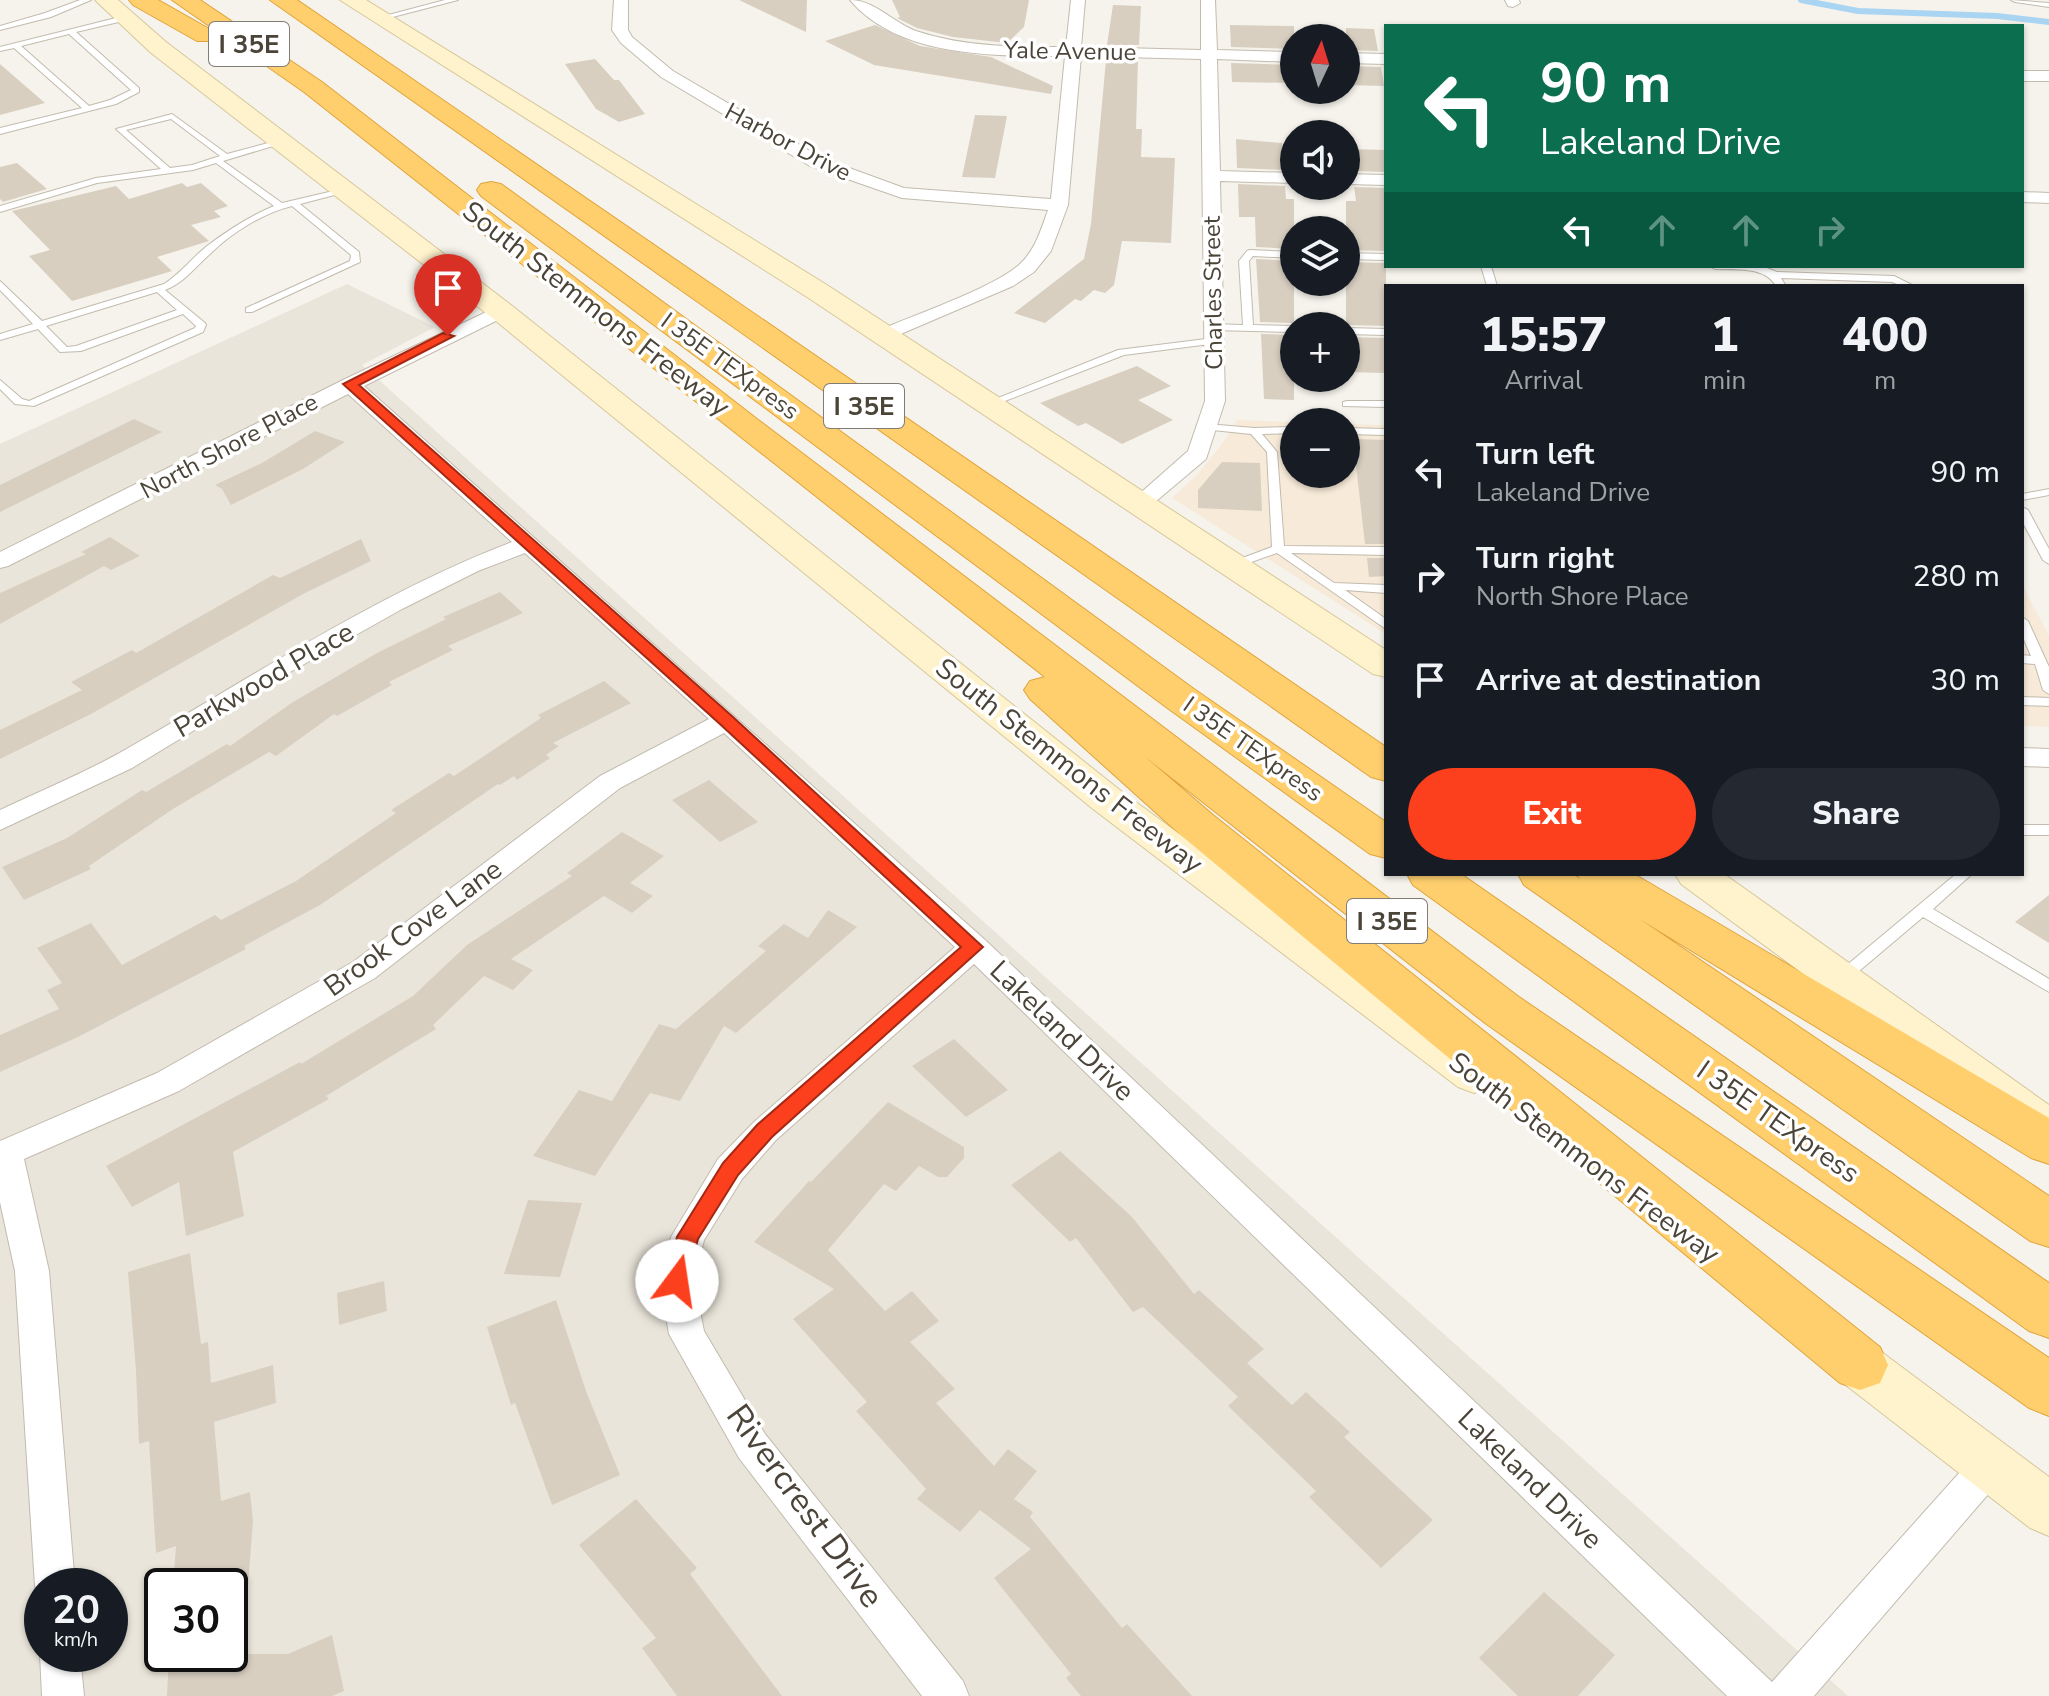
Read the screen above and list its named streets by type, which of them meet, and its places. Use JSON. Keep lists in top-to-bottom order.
{
  "streets": {
    "highway": ["I 35E", "South Stemmons Freeway", "I 35E TEXpress"],
    "street": [
      "Yale Avenue",
      "Harbor Drive",
      "Charles Street",
      "North Shore Place",
      "Parkwood Place",
      "Brook Cove Lane",
      "Lakeland Drive",
      "Rivercrest Drive"
    ]
  },
  "crossings": [
    ["Yale Avenue", "Charles Street"],
    ["South Stemmons Freeway", "North Shore Place"],
    ["North Shore Place", "Lakeland Drive"],
    ["Parkwood Place", "Lakeland Drive"],
    ["Brook Cove Lane", "Lakeland Drive"],
    ["Lakeland Drive", "Rivercrest Drive"]
  ],
  "north": "top",
  "page": {
    "map_buttons": ["+", "−"],
    "turn": ["90 m", "Lakeland Drive"],
    "eta": [
      "15:57",
      "Arrival",
      "1",
      "min",
      "400",
      "m"
    ],
    "list": [
      {
        "name": "Turn left",
        "note": "Lakeland Drive",
        "value": "90 m"
      },
      {
        "name": "Turn right",
        "note": "North Shore Place",
        "value": "280 m"
      },
      {
        "name": "Arrive at destination",
        "value": "30 m"
      }
    ],
    "buttons": ["Exit", "Share"],
    "speed": "20 km/h",
    "limit": "30"
  }
}
